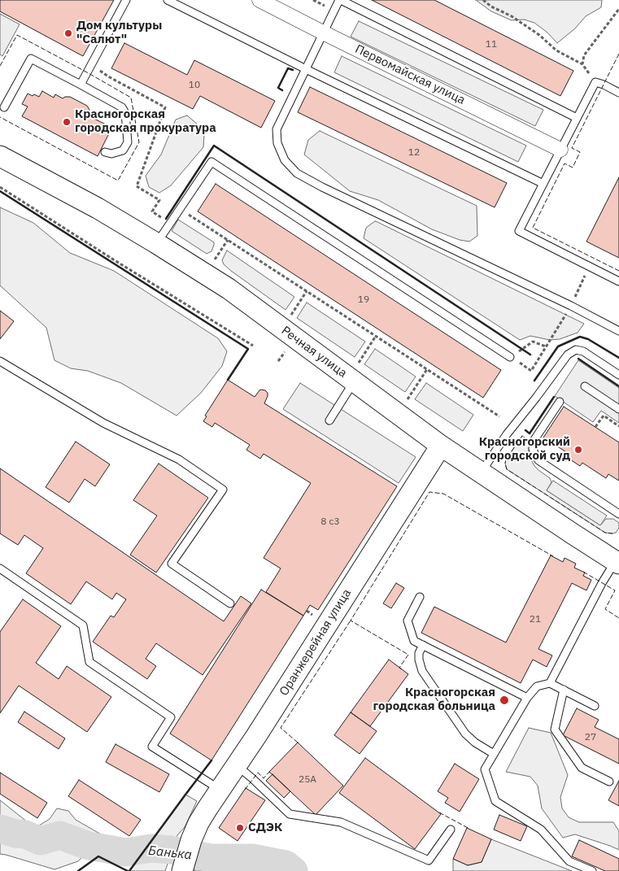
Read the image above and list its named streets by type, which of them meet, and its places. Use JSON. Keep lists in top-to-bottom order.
{
  "streets": {
    "main road": ["Речная улица", "Оранжерейная улица"],
    "street": ["Первомайская улица"]
  },
  "crossings": [
    ["Речная улица", "Оранжерейная улица"]
  ],
  "water": ["Банька"],
  "places": [
    "Дом культуры \"Салют\"",
    "Красногорская городская прокуратура",
    "Красногорский городской суд",
    "Красногорская городская больница",
    "СДЭК"
  ],
  "house_numbers": [
    "11",
    "10",
    "12",
    "19",
    "8 с3",
    "21",
    "27",
    "25А"
  ]
}
